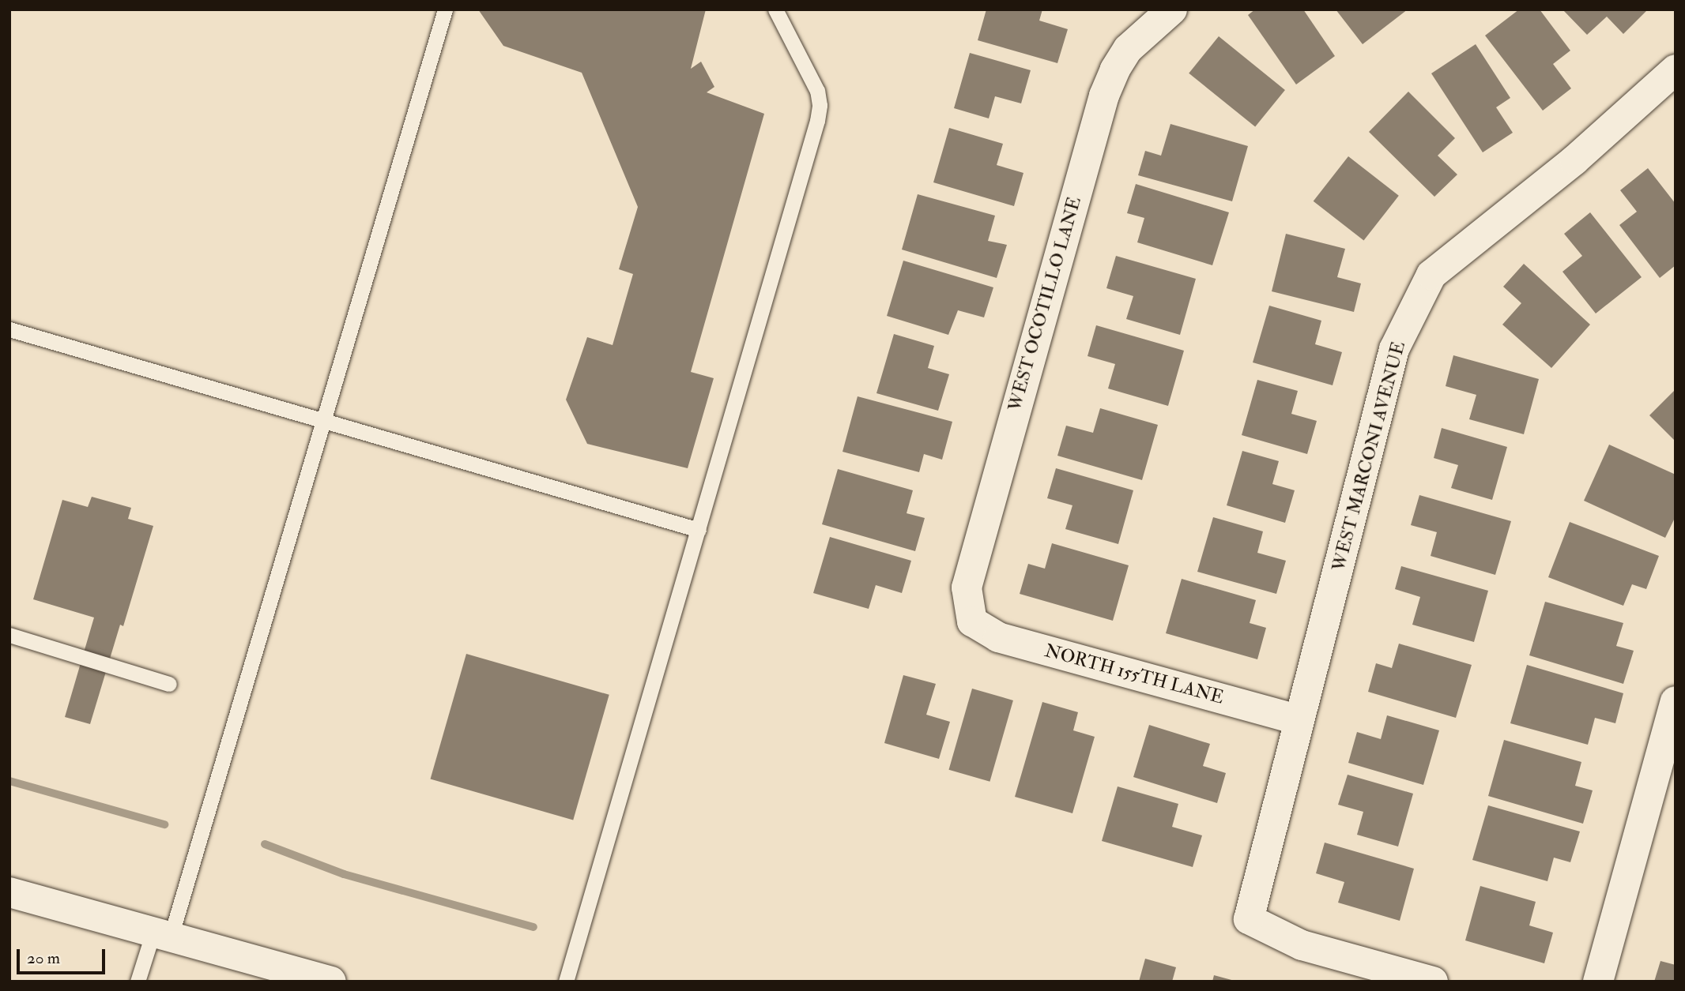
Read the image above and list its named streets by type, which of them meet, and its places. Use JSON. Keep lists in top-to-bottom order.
{
  "streets": {
    "street": ["WEST OCOTILLO LANE", "WEST MARCONI AVENUE", "NORTH 155TH LANE"]
  },
  "crossings": [
    ["WEST OCOTILLO LANE", "NORTH 155TH LANE"],
    ["WEST MARCONI AVENUE", "NORTH 155TH LANE"]
  ],
  "scale_bar": "20 m"
}
